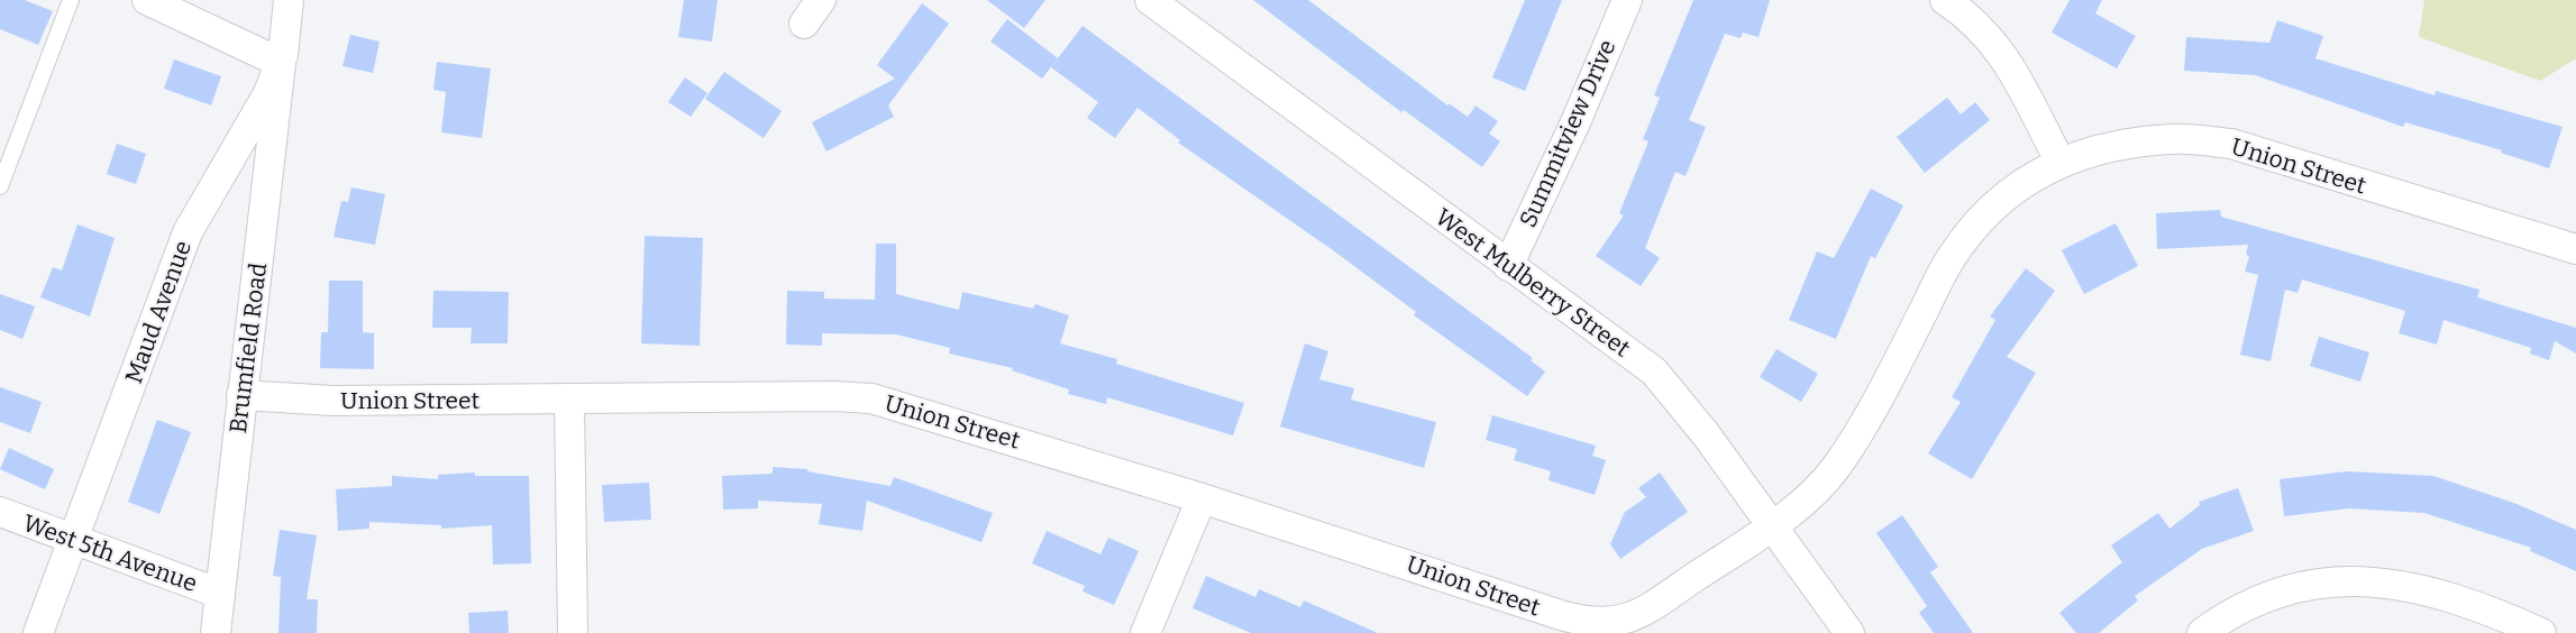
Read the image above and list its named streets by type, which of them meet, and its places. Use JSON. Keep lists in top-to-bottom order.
{
  "streets": {
    "street": [
      "Summitview Drive",
      "Union Street",
      "West Mulberry Street",
      "Maud Avenue",
      "Brumfield Road",
      "West 5th Avenue"
    ]
  },
  "crossings": [
    ["Summitview Drive", "West Mulberry Street"],
    ["Union Street", "West Mulberry Street"],
    ["Union Street", "Brumfield Road"],
    ["Maud Avenue", "Brumfield Road"],
    ["Maud Avenue", "West 5th Avenue"],
    ["Brumfield Road", "West 5th Avenue"]
  ]
}
